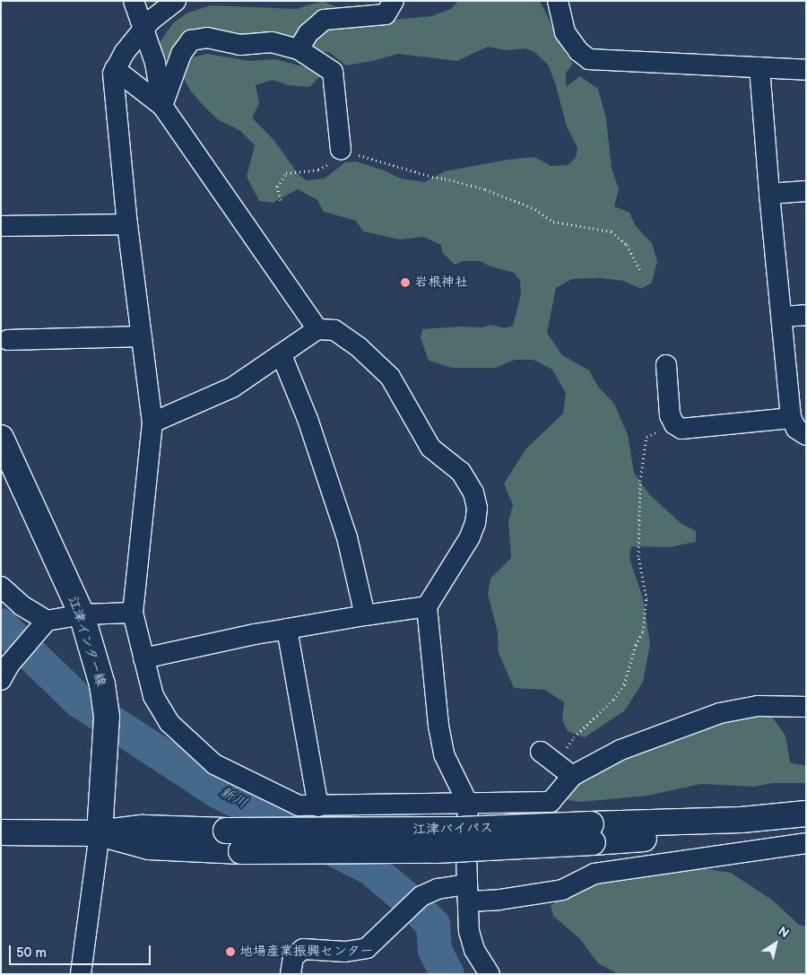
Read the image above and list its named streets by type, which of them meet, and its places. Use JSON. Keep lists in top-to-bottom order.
{
  "streets": {
    "main road": ["江津インター線", "江津バイパス"]
  },
  "crossings": [
    ["江津インター線", "江津バイパス"]
  ],
  "water": ["新川"],
  "places": ["岩根神社", "地場産業振興センター"],
  "scale_bar": "50 m",
  "north": "top right"
}
